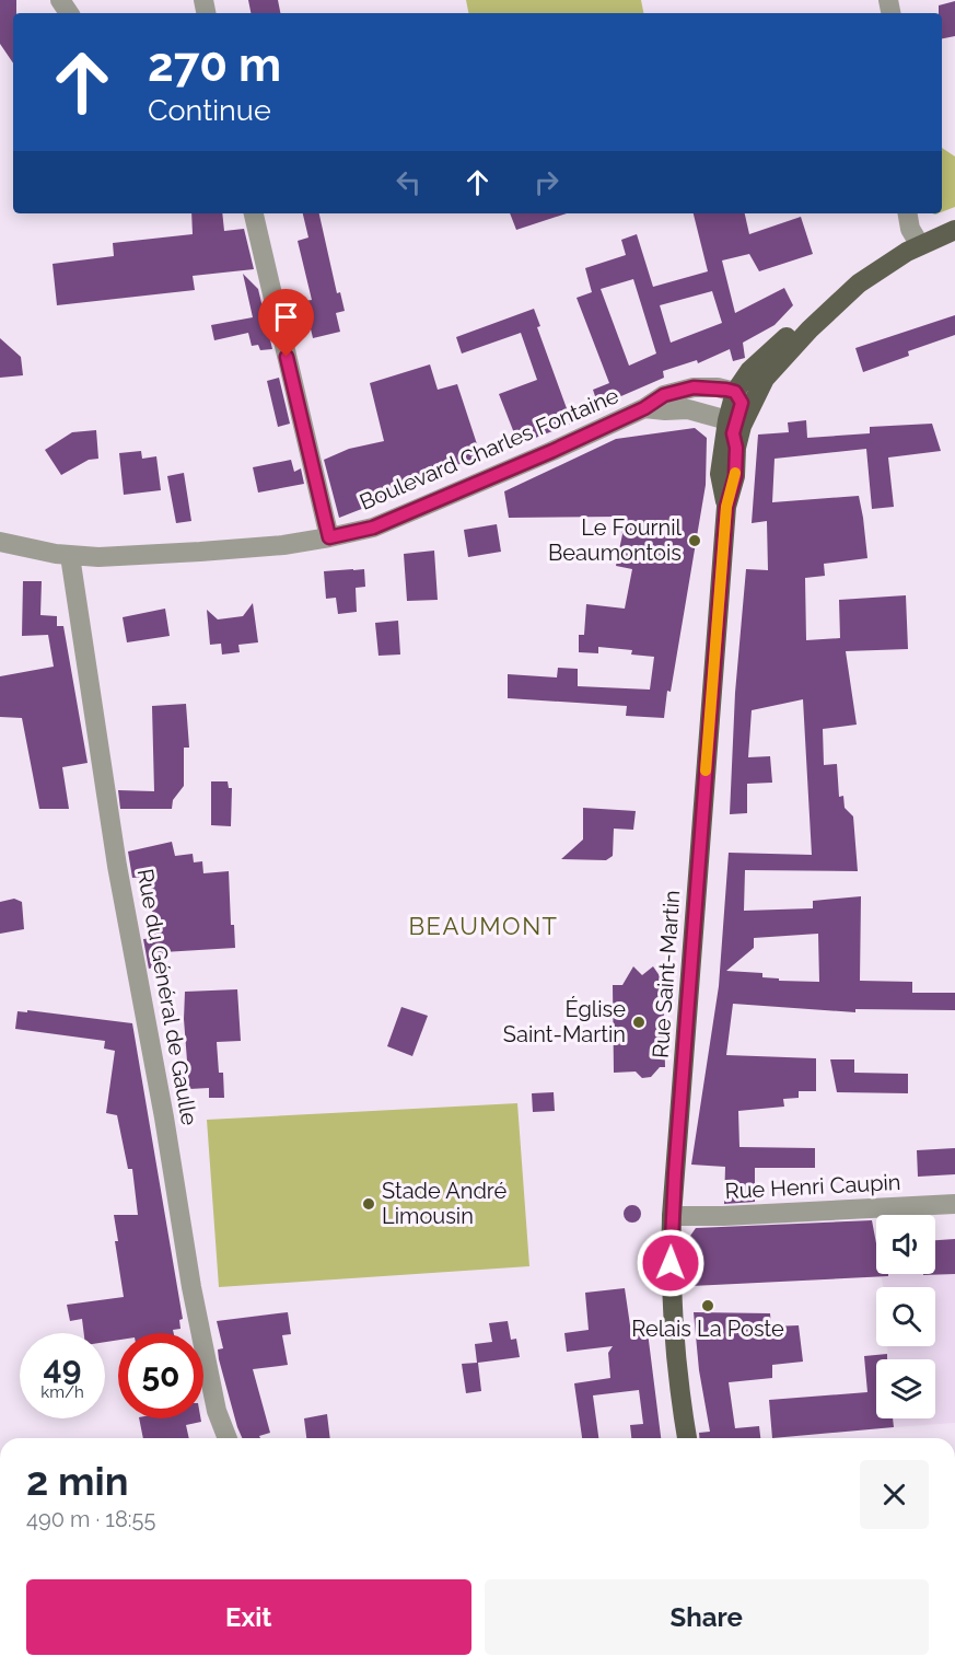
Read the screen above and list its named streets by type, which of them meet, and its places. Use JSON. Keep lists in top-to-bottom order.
{
  "streets": {
    "main road": ["Rue Saint-Martin"],
    "street": ["Boulevard Charles Fontaine", "Rue du Général de Gaulle", "Rue Henri Caupin"]
  },
  "crossings": [
    ["Boulevard Charles Fontaine", "Rue Saint-Martin"],
    ["Boulevard Charles Fontaine", "Rue du Général de Gaulle"],
    ["Rue Saint-Martin", "Rue Henri Caupin"]
  ],
  "districts": ["BEAUMONT"],
  "places": [
    "Le Fournil Beaumontois",
    "Église Saint-Martin",
    "Stade André Limousin",
    "Relais La Poste"
  ],
  "page": {
    "turn": ["270 m", "Continue"],
    "speed": "49 km/h",
    "limit": "50",
    "heading": ["2 min", "490 m · 18:55"],
    "buttons": ["Exit", "Share"]
  }
}
